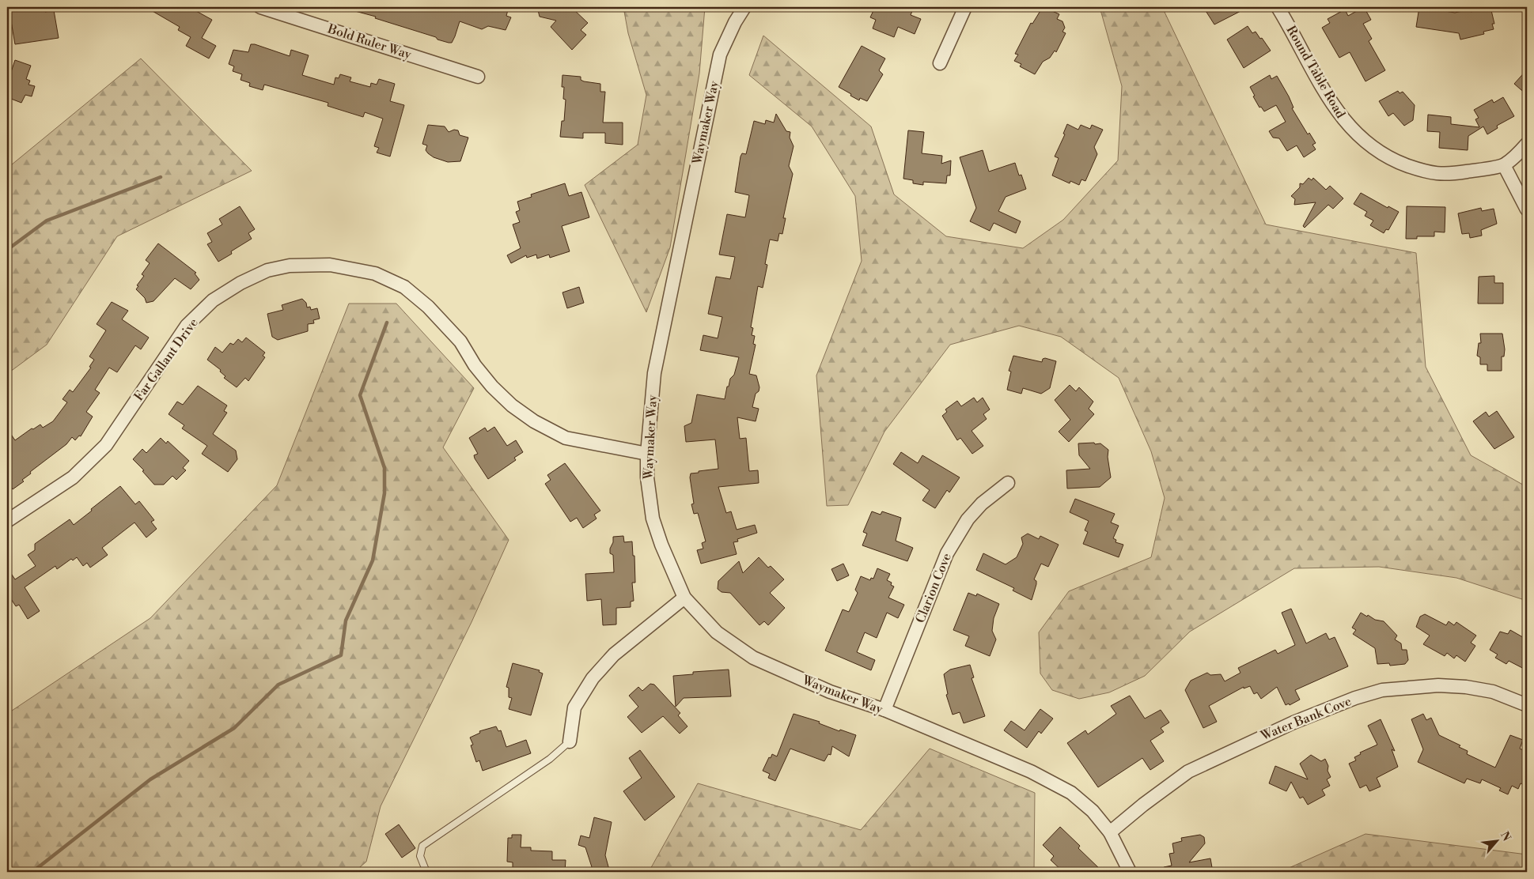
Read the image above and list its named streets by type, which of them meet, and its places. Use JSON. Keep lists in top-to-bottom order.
{
  "streets": {
    "street": [
      "Bold Ruler Way",
      "Round Table Road",
      "Waymaker Way",
      "Far Gallant Drive",
      "Clarion Cove",
      "Water Bank Cove"
    ]
  },
  "crossings": [
    ["Waymaker Way", "Far Gallant Drive"],
    ["Waymaker Way", "Clarion Cove"],
    ["Waymaker Way", "Water Bank Cove"]
  ],
  "north": "top right"
}
